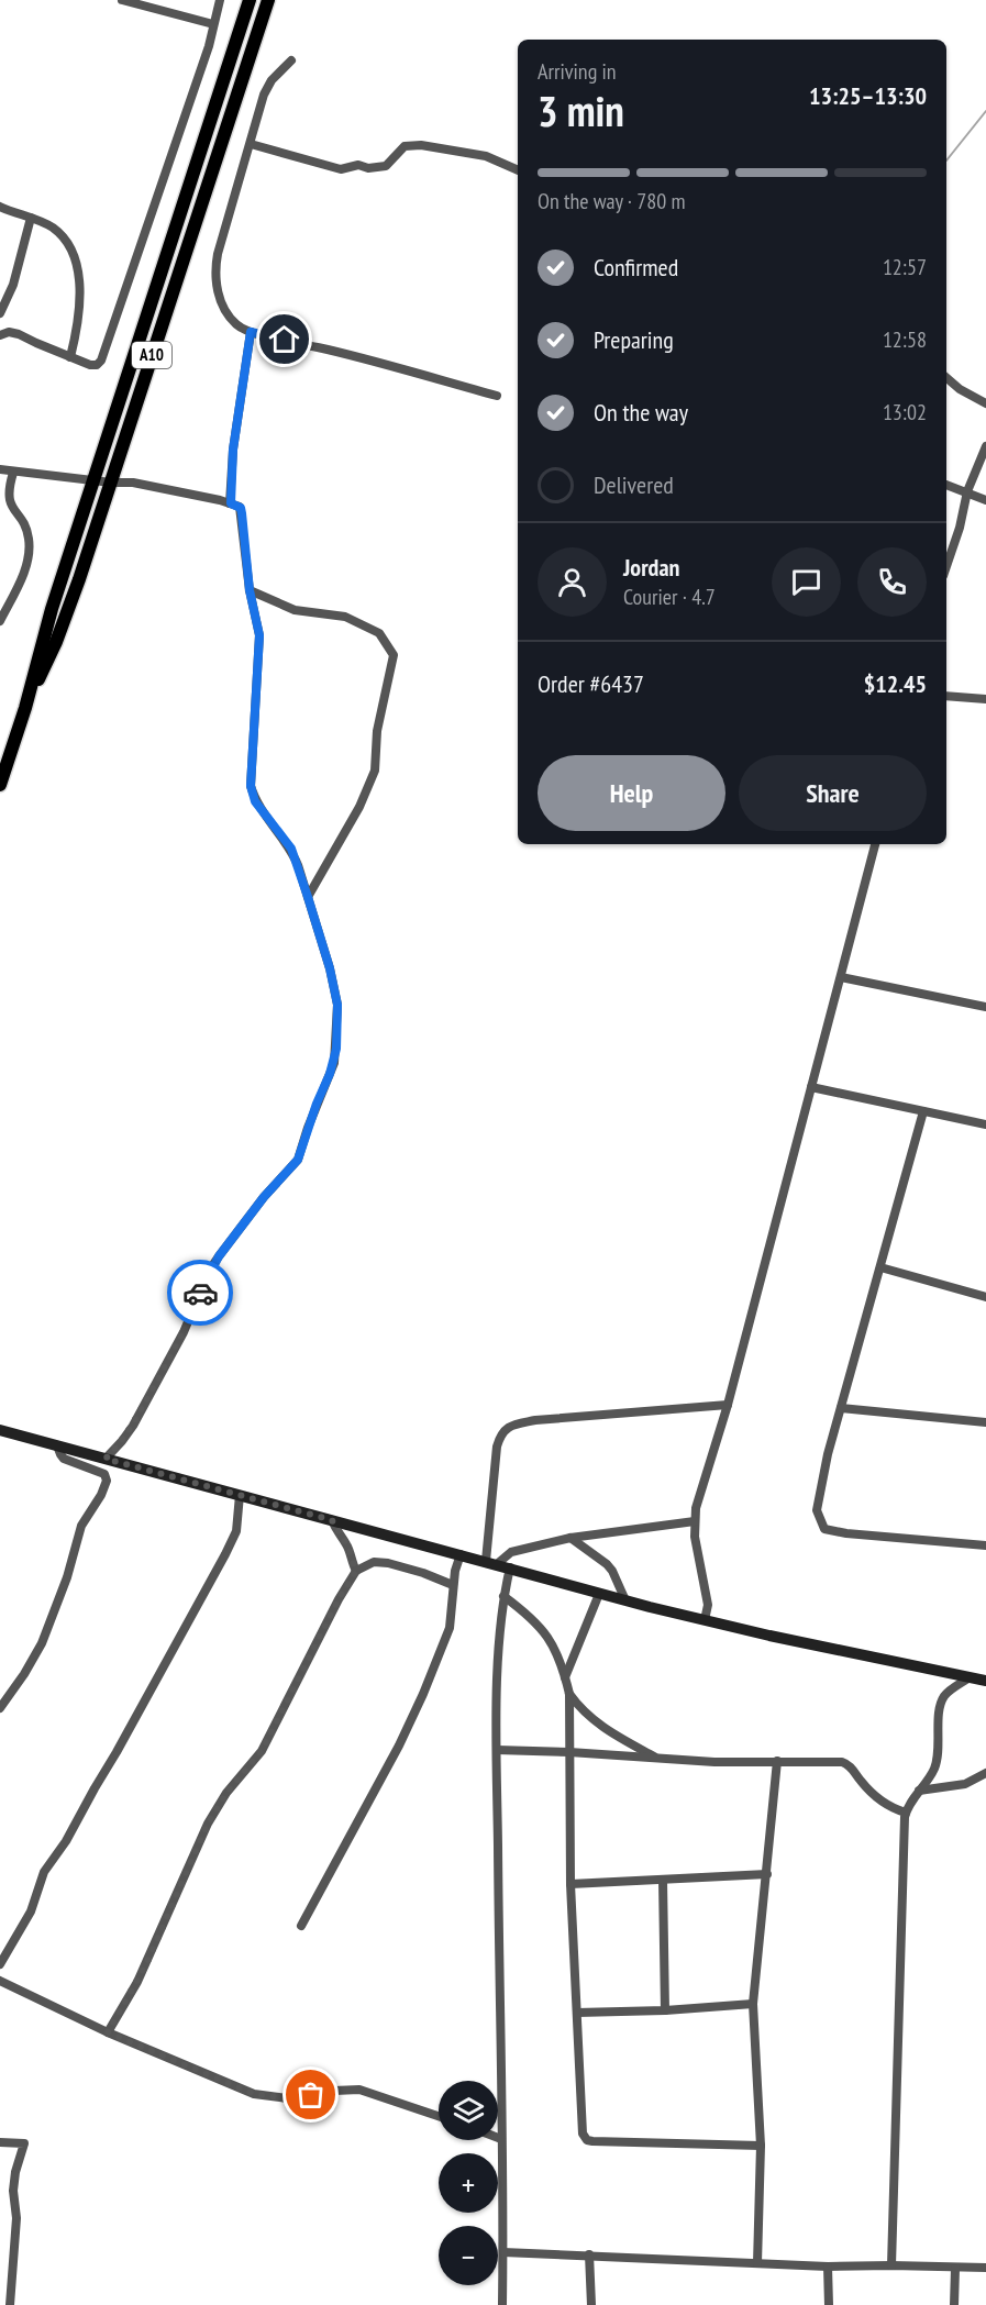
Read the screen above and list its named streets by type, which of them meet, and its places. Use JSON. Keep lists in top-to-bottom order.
{
  "streets": {
    "main road": ["A10"]
  },
  "page": {
    "heading": ["3 min", "Arriving in", "13:25–13:30"],
    "panel": [
      "Jordan",
      "Courier · 4.7",
      "Order #6437",
      "$12.45"
    ],
    "bar": "On the way · 780 m",
    "list": [
      ["Confirmed", "12:57"],
      ["Preparing", "12:58"],
      ["On the way", "13:02"],
      "Delivered"
    ],
    "buttons": ["Help", "Share"],
    "map_buttons": ["+", "−"]
  }
}
